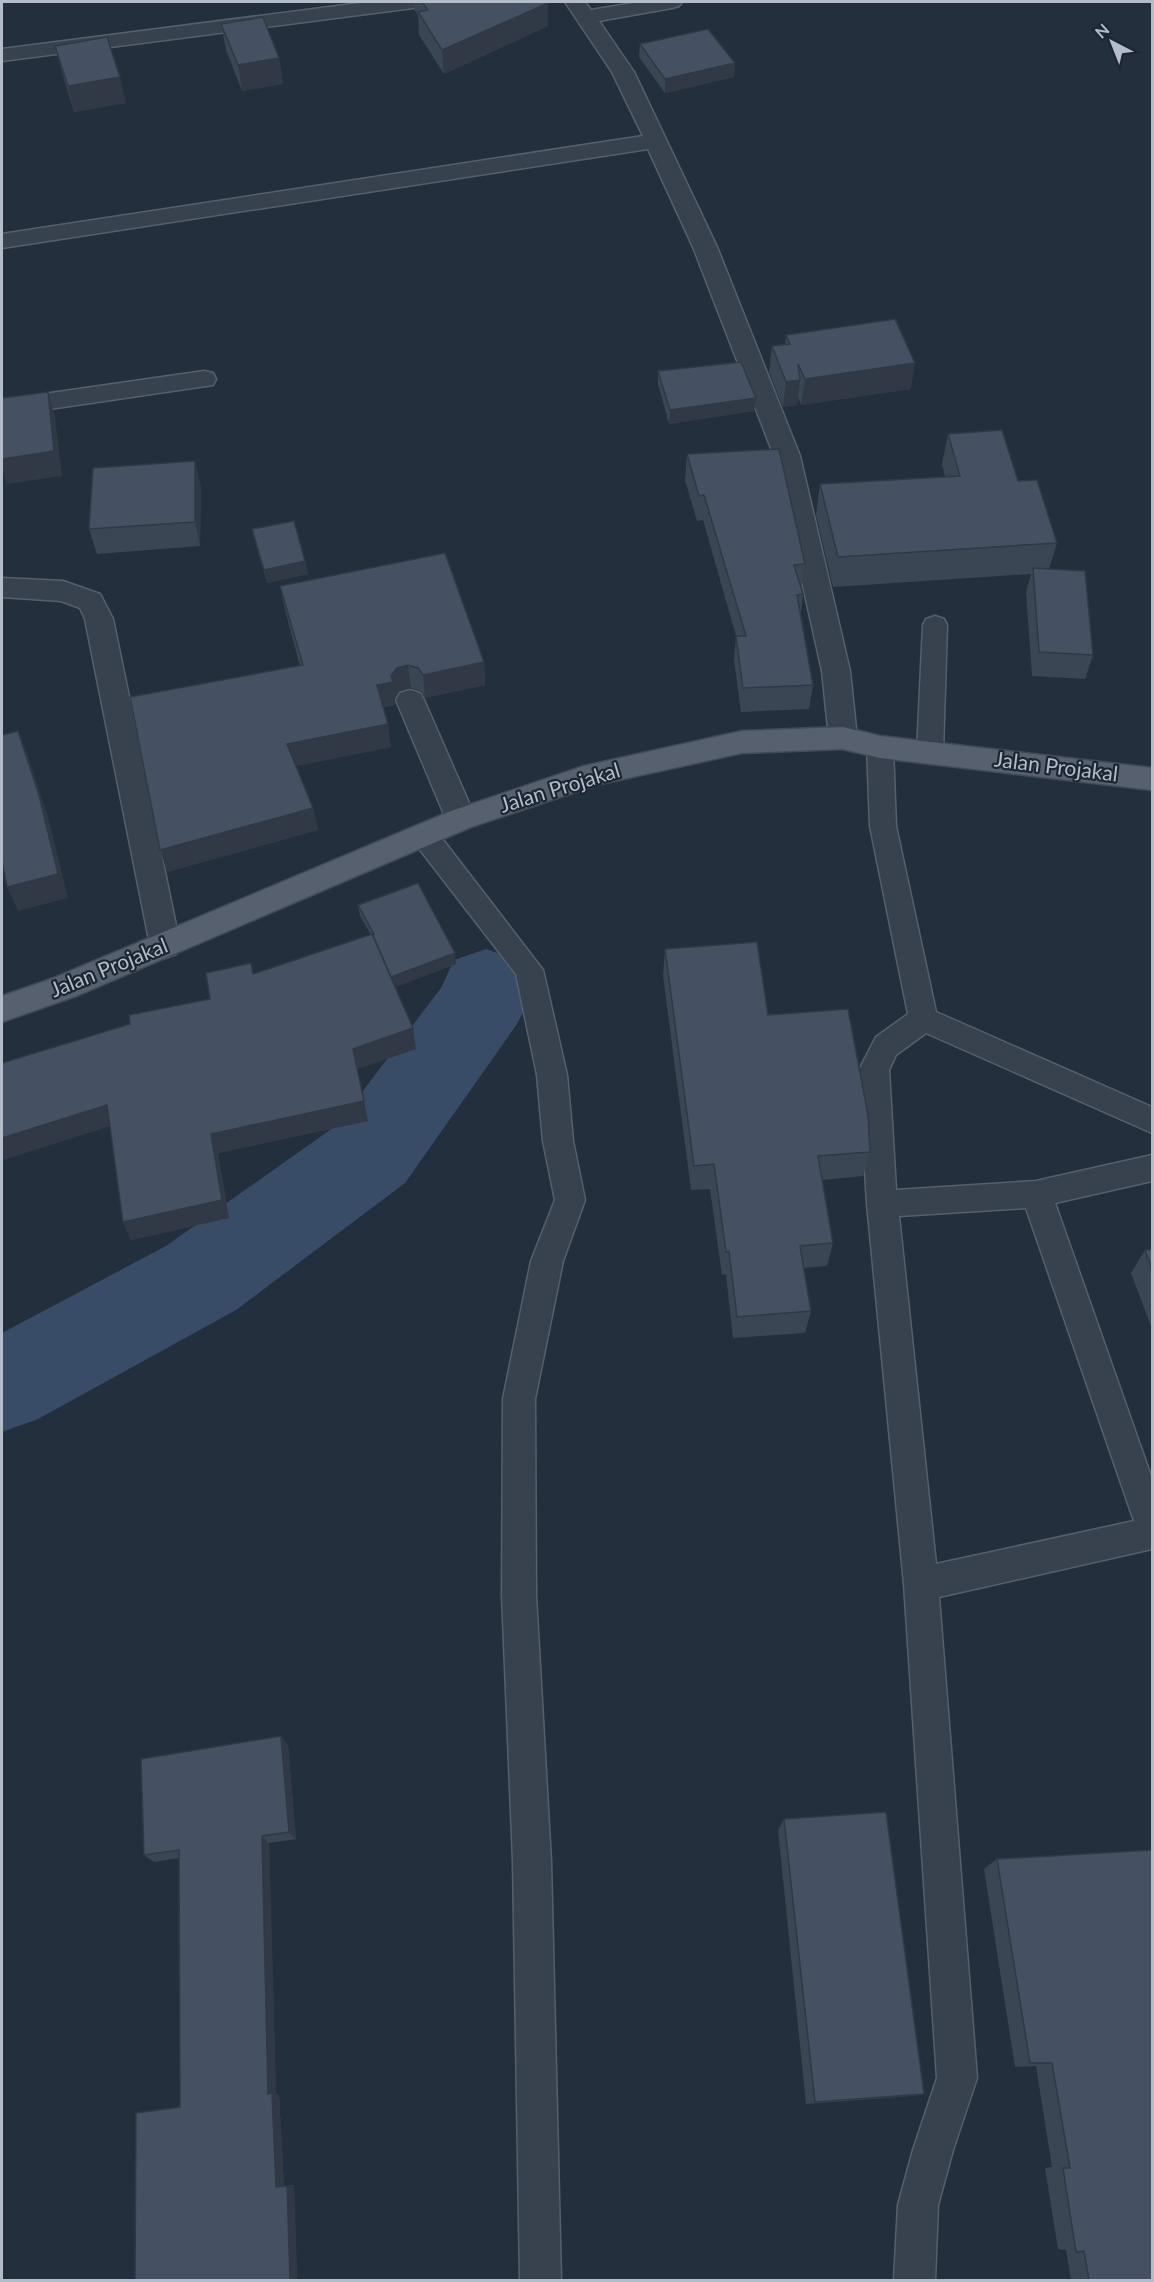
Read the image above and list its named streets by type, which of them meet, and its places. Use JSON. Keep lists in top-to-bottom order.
{
  "streets": {
    "main road": ["Jalan Projakal"]
  },
  "north": "top left"
}
